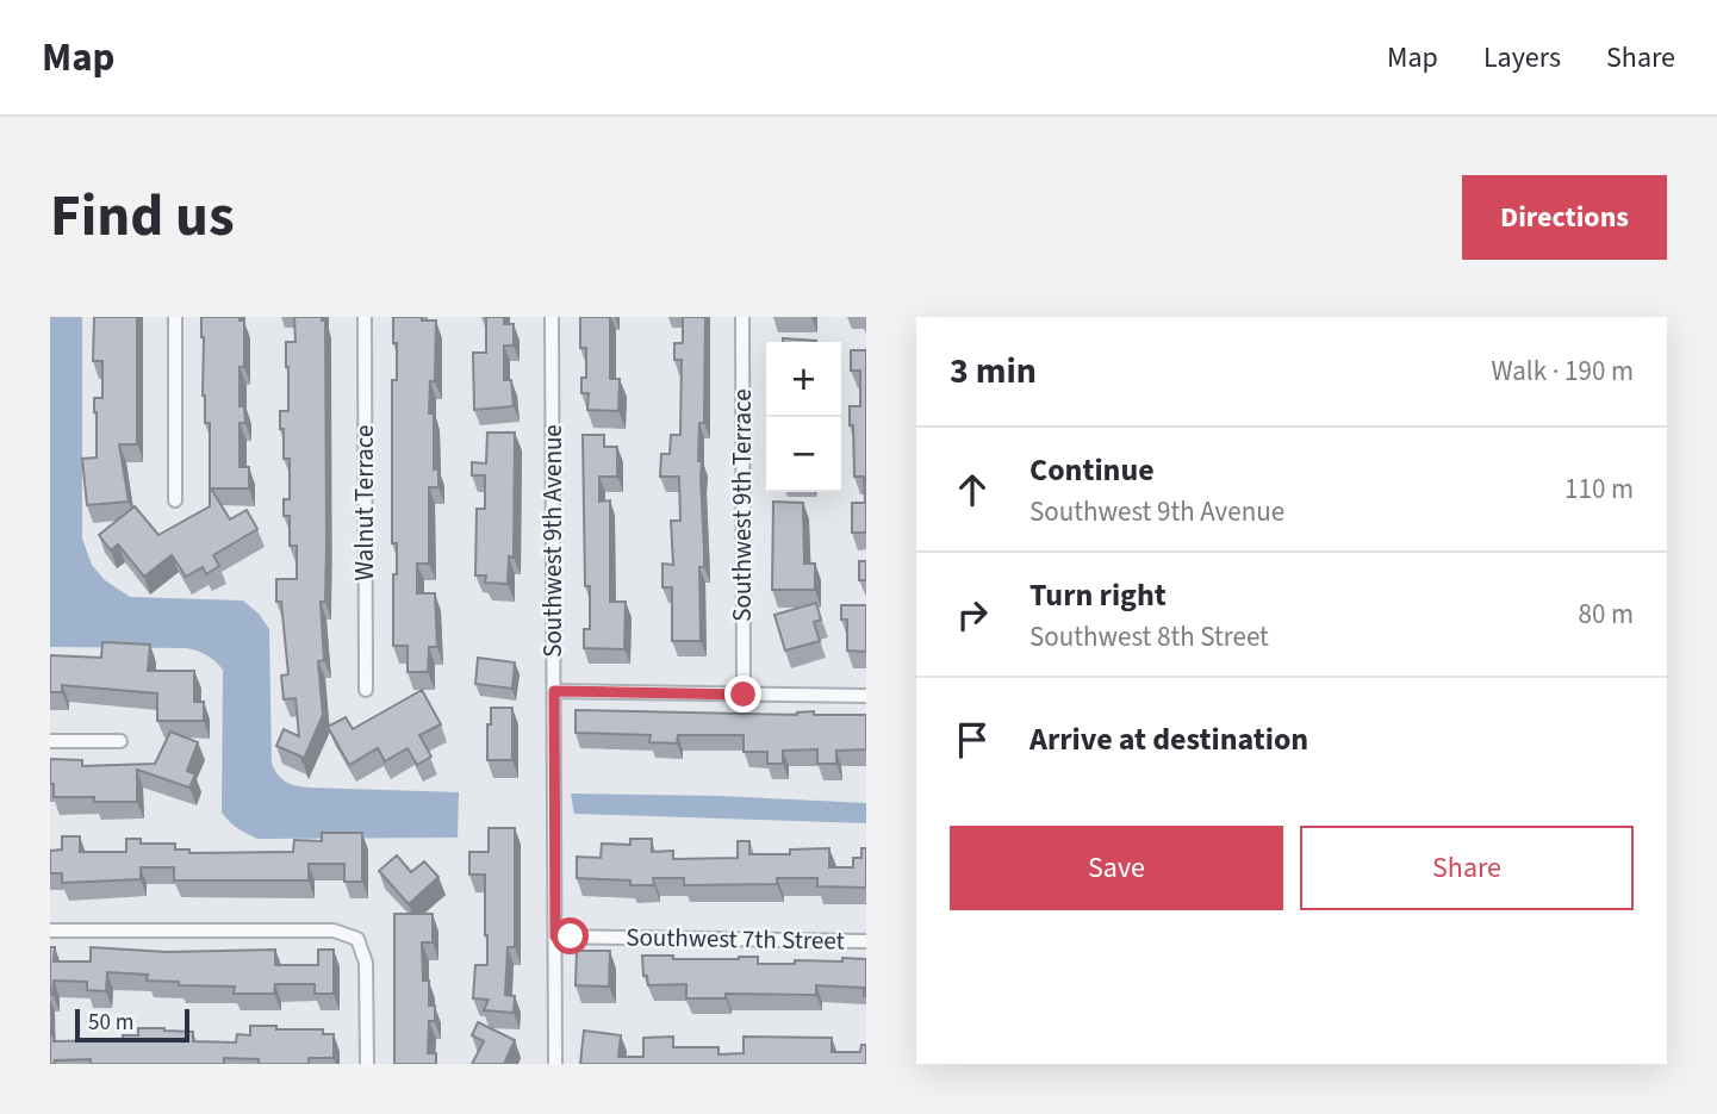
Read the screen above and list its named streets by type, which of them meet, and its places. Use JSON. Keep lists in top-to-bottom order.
{
  "streets": {
    "street": [
      "Walnut Terrace",
      "Southwest 9th Terrace",
      "Southwest 9th Avenue",
      "Southwest 7th Street"
    ]
  },
  "crossings": [
    ["Southwest 9th Avenue", "Southwest 7th Street"]
  ],
  "scale_bar": "50 m",
  "page": {
    "header": "Map",
    "nav": ["Map", "Layers", "Share"],
    "title": "Find us",
    "buttons": [
      "Directions",
      ["Save", "Share"]
    ],
    "heading": ["3 min", "Walk · 190 m"],
    "map_buttons": ["+", "−"],
    "list": [
      ["Continue", "Southwest 9th Avenue", "110 m"],
      ["Turn right", "Southwest 8th Street", "80 m"],
      "Arrive at destination"
    ],
    "scale": "50 m"
  }
}
